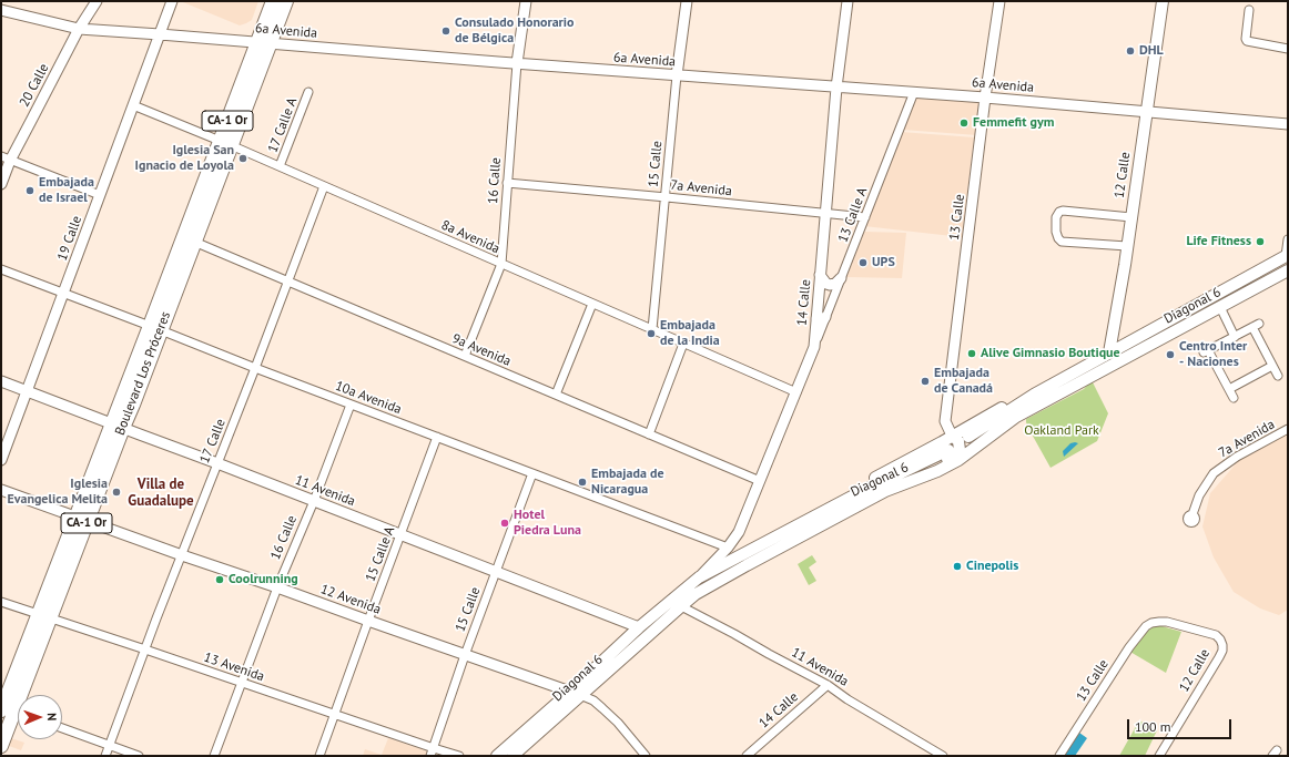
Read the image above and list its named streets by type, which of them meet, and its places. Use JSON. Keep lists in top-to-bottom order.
{
  "streets": {
    "highway": ["CA-1 Or", "Boulevard Los Próceres"],
    "main road": ["12 Calle", "Diagonal 6"],
    "street": [
      "6a Avenida",
      "20 Calle",
      "17 Calle A",
      "15 Calle",
      "16 Calle",
      "7a Avenida",
      "13 Calle A",
      "13 Calle",
      "8a Avenida",
      "19 Calle",
      "14 Calle",
      "9a Avenida",
      "10a Avenida",
      "17 Calle",
      "11 Avenida",
      "15 Calle A",
      "12 Avenida",
      "13 Avenida"
    ]
  },
  "crossings": [
    ["6a Avenida", "20 Calle"],
    ["6a Avenida", "15 Calle"],
    ["6a Avenida", "12 Calle"],
    ["6a Avenida", "16 Calle"],
    ["6a Avenida", "13 Calle A"],
    ["6a Avenida", "13 Calle"],
    ["6a Avenida", "19 Calle"],
    ["6a Avenida", "14 Calle"],
    ["6a Avenida", "Boulevard Los Próceres"],
    ["17 Calle A", "8a Avenida"],
    ["15 Calle", "7a Avenida"],
    ["15 Calle", "8a Avenida"],
    ["15 Calle", "10a Avenida"],
    ["15 Calle", "11 Avenida"],
    ["15 Calle", "12 Avenida"],
    ["15 Calle", "13 Avenida"],
    ["12 Calle", "13 Calle"],
    ["12 Calle", "Diagonal 6"],
    ["16 Calle", "7a Avenida"],
    ["16 Calle", "8a Avenida"],
    ["16 Calle", "9a Avenida"],
    ["16 Calle", "10a Avenida"],
    ["16 Calle", "11 Avenida"],
    ["16 Calle", "12 Avenida"],
    ["16 Calle", "13 Avenida"],
    ["7a Avenida", "13 Calle A"],
    ["7a Avenida", "14 Calle"],
    ["13 Calle A", "14 Calle"],
    ["13 Calle", "Diagonal 6"],
    ["8a Avenida", "19 Calle"],
    ["8a Avenida", "14 Calle"],
    ["8a Avenida", "Boulevard Los Próceres"],
    ["8a Avenida", "17 Calle"],
    ["19 Calle", "10a Avenida"],
    ["19 Calle", "11 Avenida"],
    ["14 Calle", "Diagonal 6"],
    ["14 Calle", "9a Avenida"],
    ["14 Calle", "10a Avenida"],
    ["14 Calle", "11 Avenida"],
    ["Diagonal 6", "11 Avenida"],
    ["Diagonal 6", "12 Avenida"],
    ["9a Avenida", "Boulevard Los Próceres"],
    ["9a Avenida", "17 Calle"],
    ["Boulevard Los Próceres", "10a Avenida"],
    ["Boulevard Los Próceres", "11 Avenida"],
    ["Boulevard Los Próceres", "12 Avenida"],
    ["Boulevard Los Próceres", "13 Avenida"],
    ["10a Avenida", "17 Calle"],
    ["10a Avenida", "15 Calle A"],
    ["17 Calle", "11 Avenida"],
    ["17 Calle", "12 Avenida"],
    ["17 Calle", "13 Avenida"],
    ["11 Avenida", "15 Calle A"],
    ["15 Calle A", "12 Avenida"],
    ["15 Calle A", "13 Avenida"]
  ],
  "districts": ["Villa de Guadalupe"],
  "parks": ["Oakland Park"],
  "places": [
    "Consulado Honorario de Bélgica",
    "DHL",
    "Femmefit gym",
    "Iglesia San Ignacio de Loyola",
    "Embajada de Israel",
    "Life Fitness",
    "UPS",
    "Embajada de la India",
    "Alive Gimnasio Boutique",
    "Centro Inter - Naciones",
    "Embajada de Canadá",
    "Embajada de Nicaragua",
    "Iglesia Evangelica Melita",
    "Hotel Piedra Luna",
    "Cinepolis",
    "Coolrunning"
  ],
  "scale_bar": "100 m",
  "north": "right"
}
